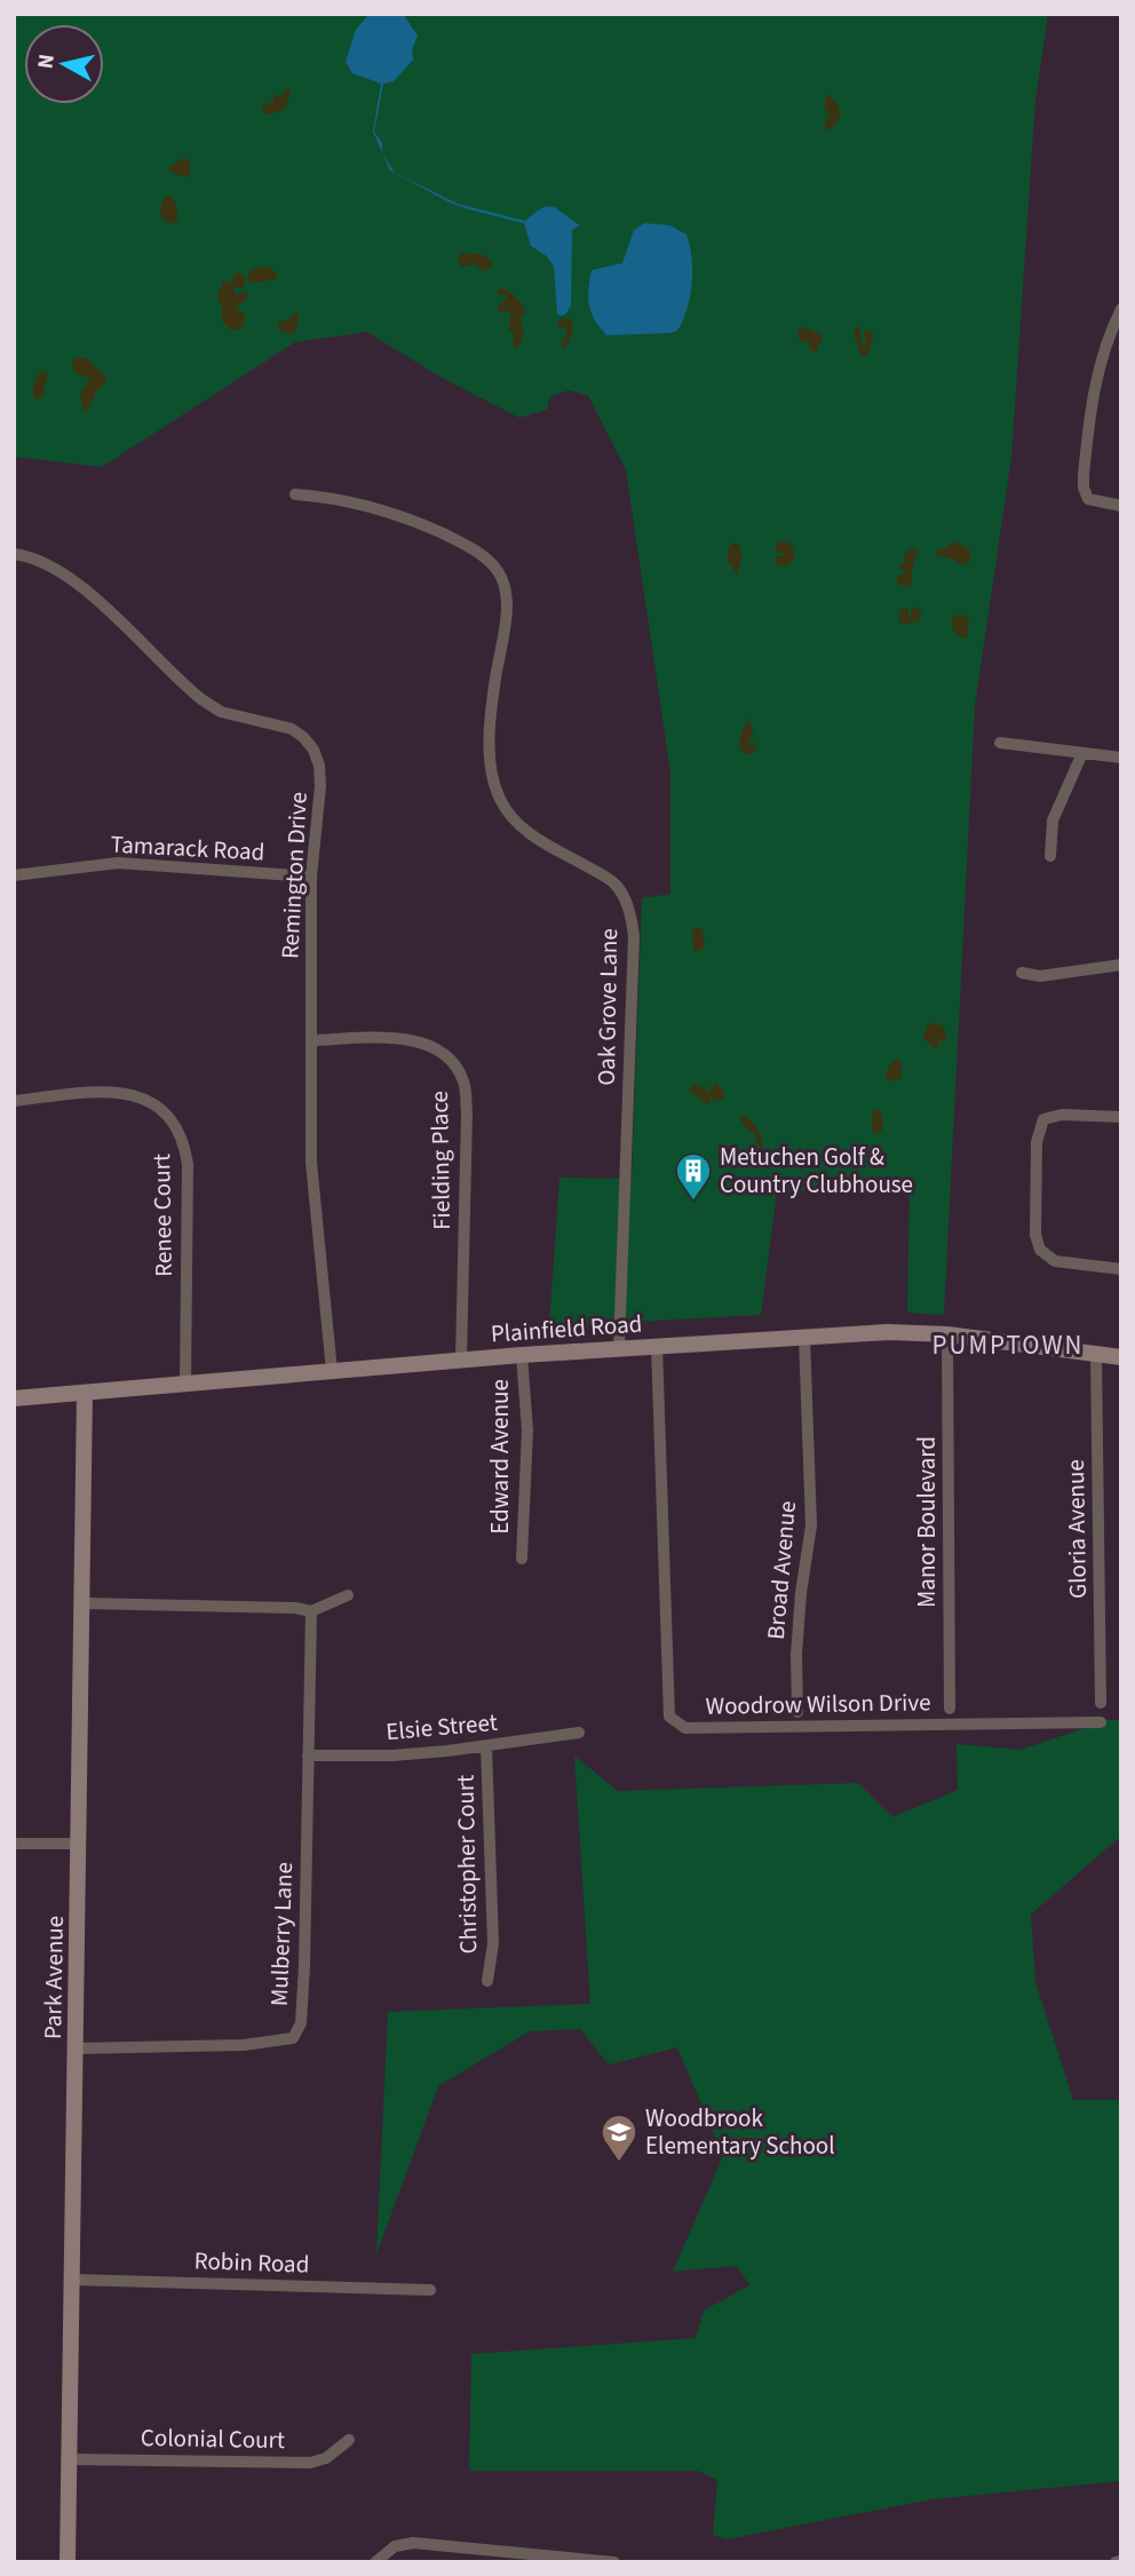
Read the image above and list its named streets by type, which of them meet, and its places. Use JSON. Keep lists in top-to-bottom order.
{
  "streets": {
    "street": [
      "Tamarack Road",
      "Remington Drive",
      "Oak Grove Lane",
      "Fielding Place",
      "Renee Court",
      "Plainfield Road",
      "Edward Avenue",
      "Manor Boulevard",
      "Gloria Avenue",
      "Broad Avenue",
      "Woodrow Wilson Drive",
      "Elsie Street",
      "Christopher Court",
      "Mulberry Lane",
      "Park Avenue",
      "Robin Road",
      "Colonial Court"
    ]
  },
  "crossings": [
    ["Tamarack Road", "Remington Drive"],
    ["Remington Drive", "Fielding Place"],
    ["Remington Drive", "Plainfield Road"],
    ["Oak Grove Lane", "Plainfield Road"],
    ["Fielding Place", "Plainfield Road"],
    ["Renee Court", "Plainfield Road"],
    ["Plainfield Road", "Edward Avenue"],
    ["Plainfield Road", "Manor Boulevard"],
    ["Plainfield Road", "Gloria Avenue"],
    ["Plainfield Road", "Broad Avenue"],
    ["Plainfield Road", "Woodrow Wilson Drive"],
    ["Plainfield Road", "Park Avenue"],
    ["Elsie Street", "Christopher Court"],
    ["Elsie Street", "Mulberry Lane"],
    ["Mulberry Lane", "Park Avenue"],
    ["Park Avenue", "Robin Road"],
    ["Park Avenue", "Colonial Court"]
  ],
  "districts": ["PUMPTOWN"],
  "places": {
    "building": ["Metuchen Golf & Country Clubhouse"],
    "school or university": ["Woodbrook Elementary School"]
  },
  "north": "left"
}
